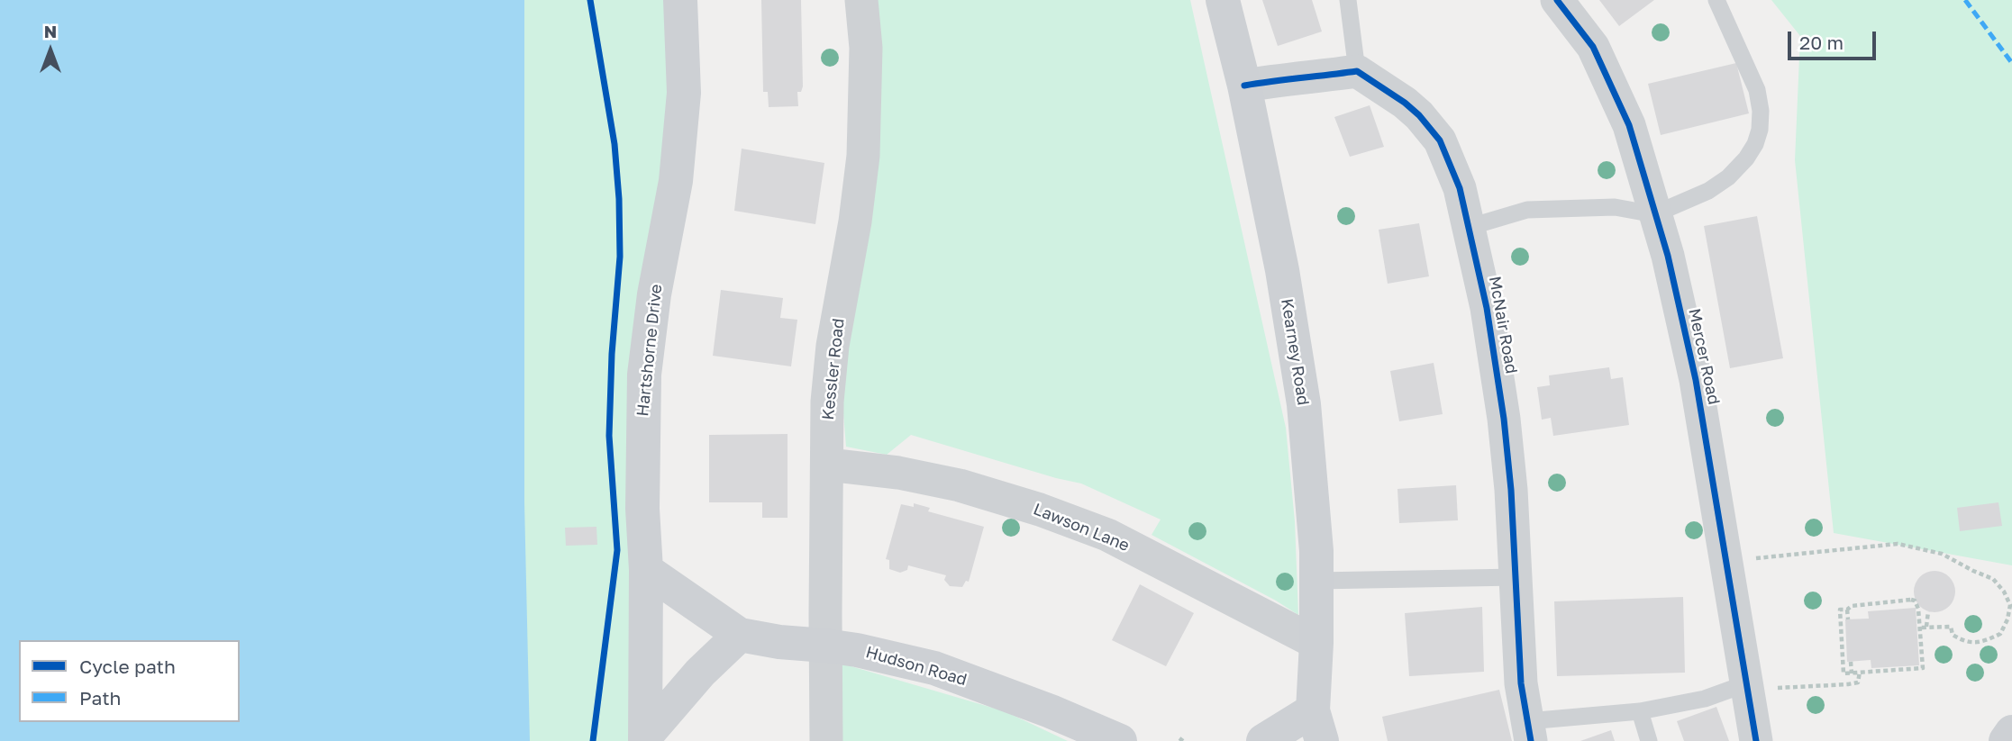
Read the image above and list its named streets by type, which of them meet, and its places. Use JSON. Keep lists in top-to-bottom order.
{
  "streets": {
    "street": [
      "McNair Road",
      "Hartshorne Drive",
      "Kearney Road",
      "Mercer Road",
      "Kessler Road",
      "Lawson Lane",
      "Hudson Road"
    ]
  },
  "crossings": [
    ["Hartshorne Drive", "Hudson Road"],
    ["Kearney Road", "Lawson Lane"],
    ["Kessler Road", "Lawson Lane"],
    ["Kessler Road", "Hudson Road"]
  ],
  "legend": ["Cycle path", "Path"],
  "scale_bar": "20 m",
  "north": "top"
}
